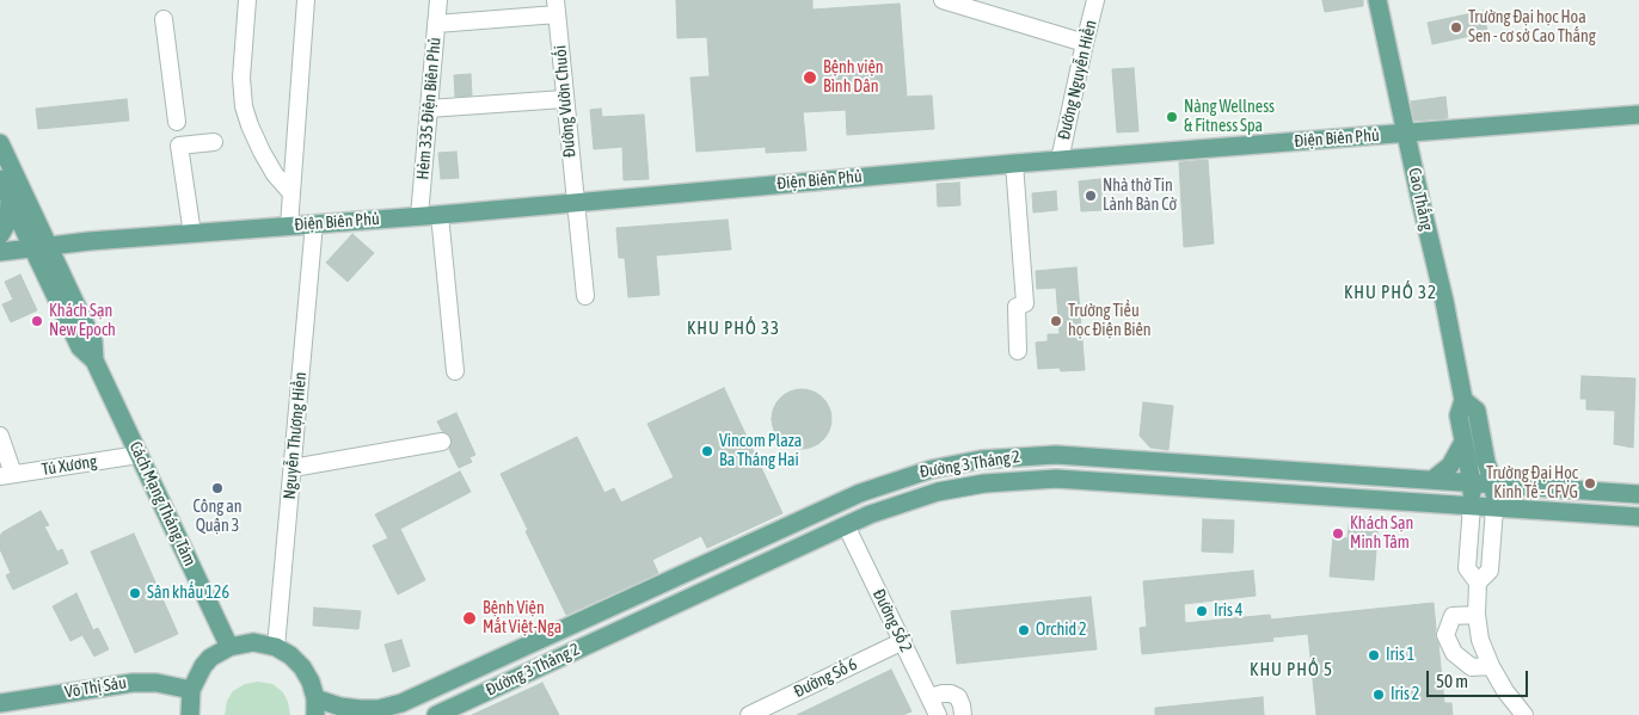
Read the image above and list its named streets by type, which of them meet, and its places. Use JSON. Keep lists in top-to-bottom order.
{
  "streets": {
    "main road": [
      "Điện Biên Phủ",
      "Cao Thắng",
      "Đường 3 Tháng 2",
      "Cách Mạng Tháng Tám",
      "Võ Thị Sáu"
    ],
    "street": [
      "Đường Nguyễn Hiền",
      "Đường Vườn Chuối",
      "Hẻm 335 Điện Biên Phủ",
      "Nguyễn Thượng Hiền",
      "Tú Xương",
      "Đường Số 2",
      "Đường Số 6"
    ]
  },
  "crossings": [
    ["Đường Nguyễn Hiền", "Điện Biên Phủ"],
    ["Đường Vườn Chuối", "Điện Biên Phủ"],
    ["Hẻm 335 Điện Biên Phủ", "Điện Biên Phủ"],
    ["Điện Biên Phủ", "Cao Thắng"],
    ["Điện Biên Phủ", "Nguyễn Thượng Hiền"],
    ["Điện Biên Phủ", "Cách Mạng Tháng Tám"],
    ["Cao Thắng", "Đường 3 Tháng 2"],
    ["Đường 3 Tháng 2", "Đường Số 2"],
    ["Tú Xương", "Cách Mạng Tháng Tám"],
    ["Đường Số 2", "Đường Số 6"]
  ],
  "districts": ["KHU PHỐ 32", "KHU PHỐ 33", "KHU PHỐ 5"],
  "places": [
    "Trường Đại học Hoa Sen - cơ sở Cao Thắng",
    "Bệnh viện Bình Dân",
    "Nàng Wellness & Fitness Spa",
    "Nhà thờ Tin Lành Bàn Cờ",
    "Khách Sạn New Epoch",
    "Trường Tiểu học Điện Biên",
    "Vincom Plaza Ba Tháng Hai",
    "Trường Đại Học Kinh Tế - CFVG",
    "Công an Quận 3",
    "Khách Sạn Minh Tâm",
    "Sân khấu 126",
    "Iris 4",
    "Bệnh Viện Mắt Việt-Nga",
    "Orchid 2",
    "Iris 1",
    "Iris 2"
  ],
  "scale_bar": "50 m"
}
